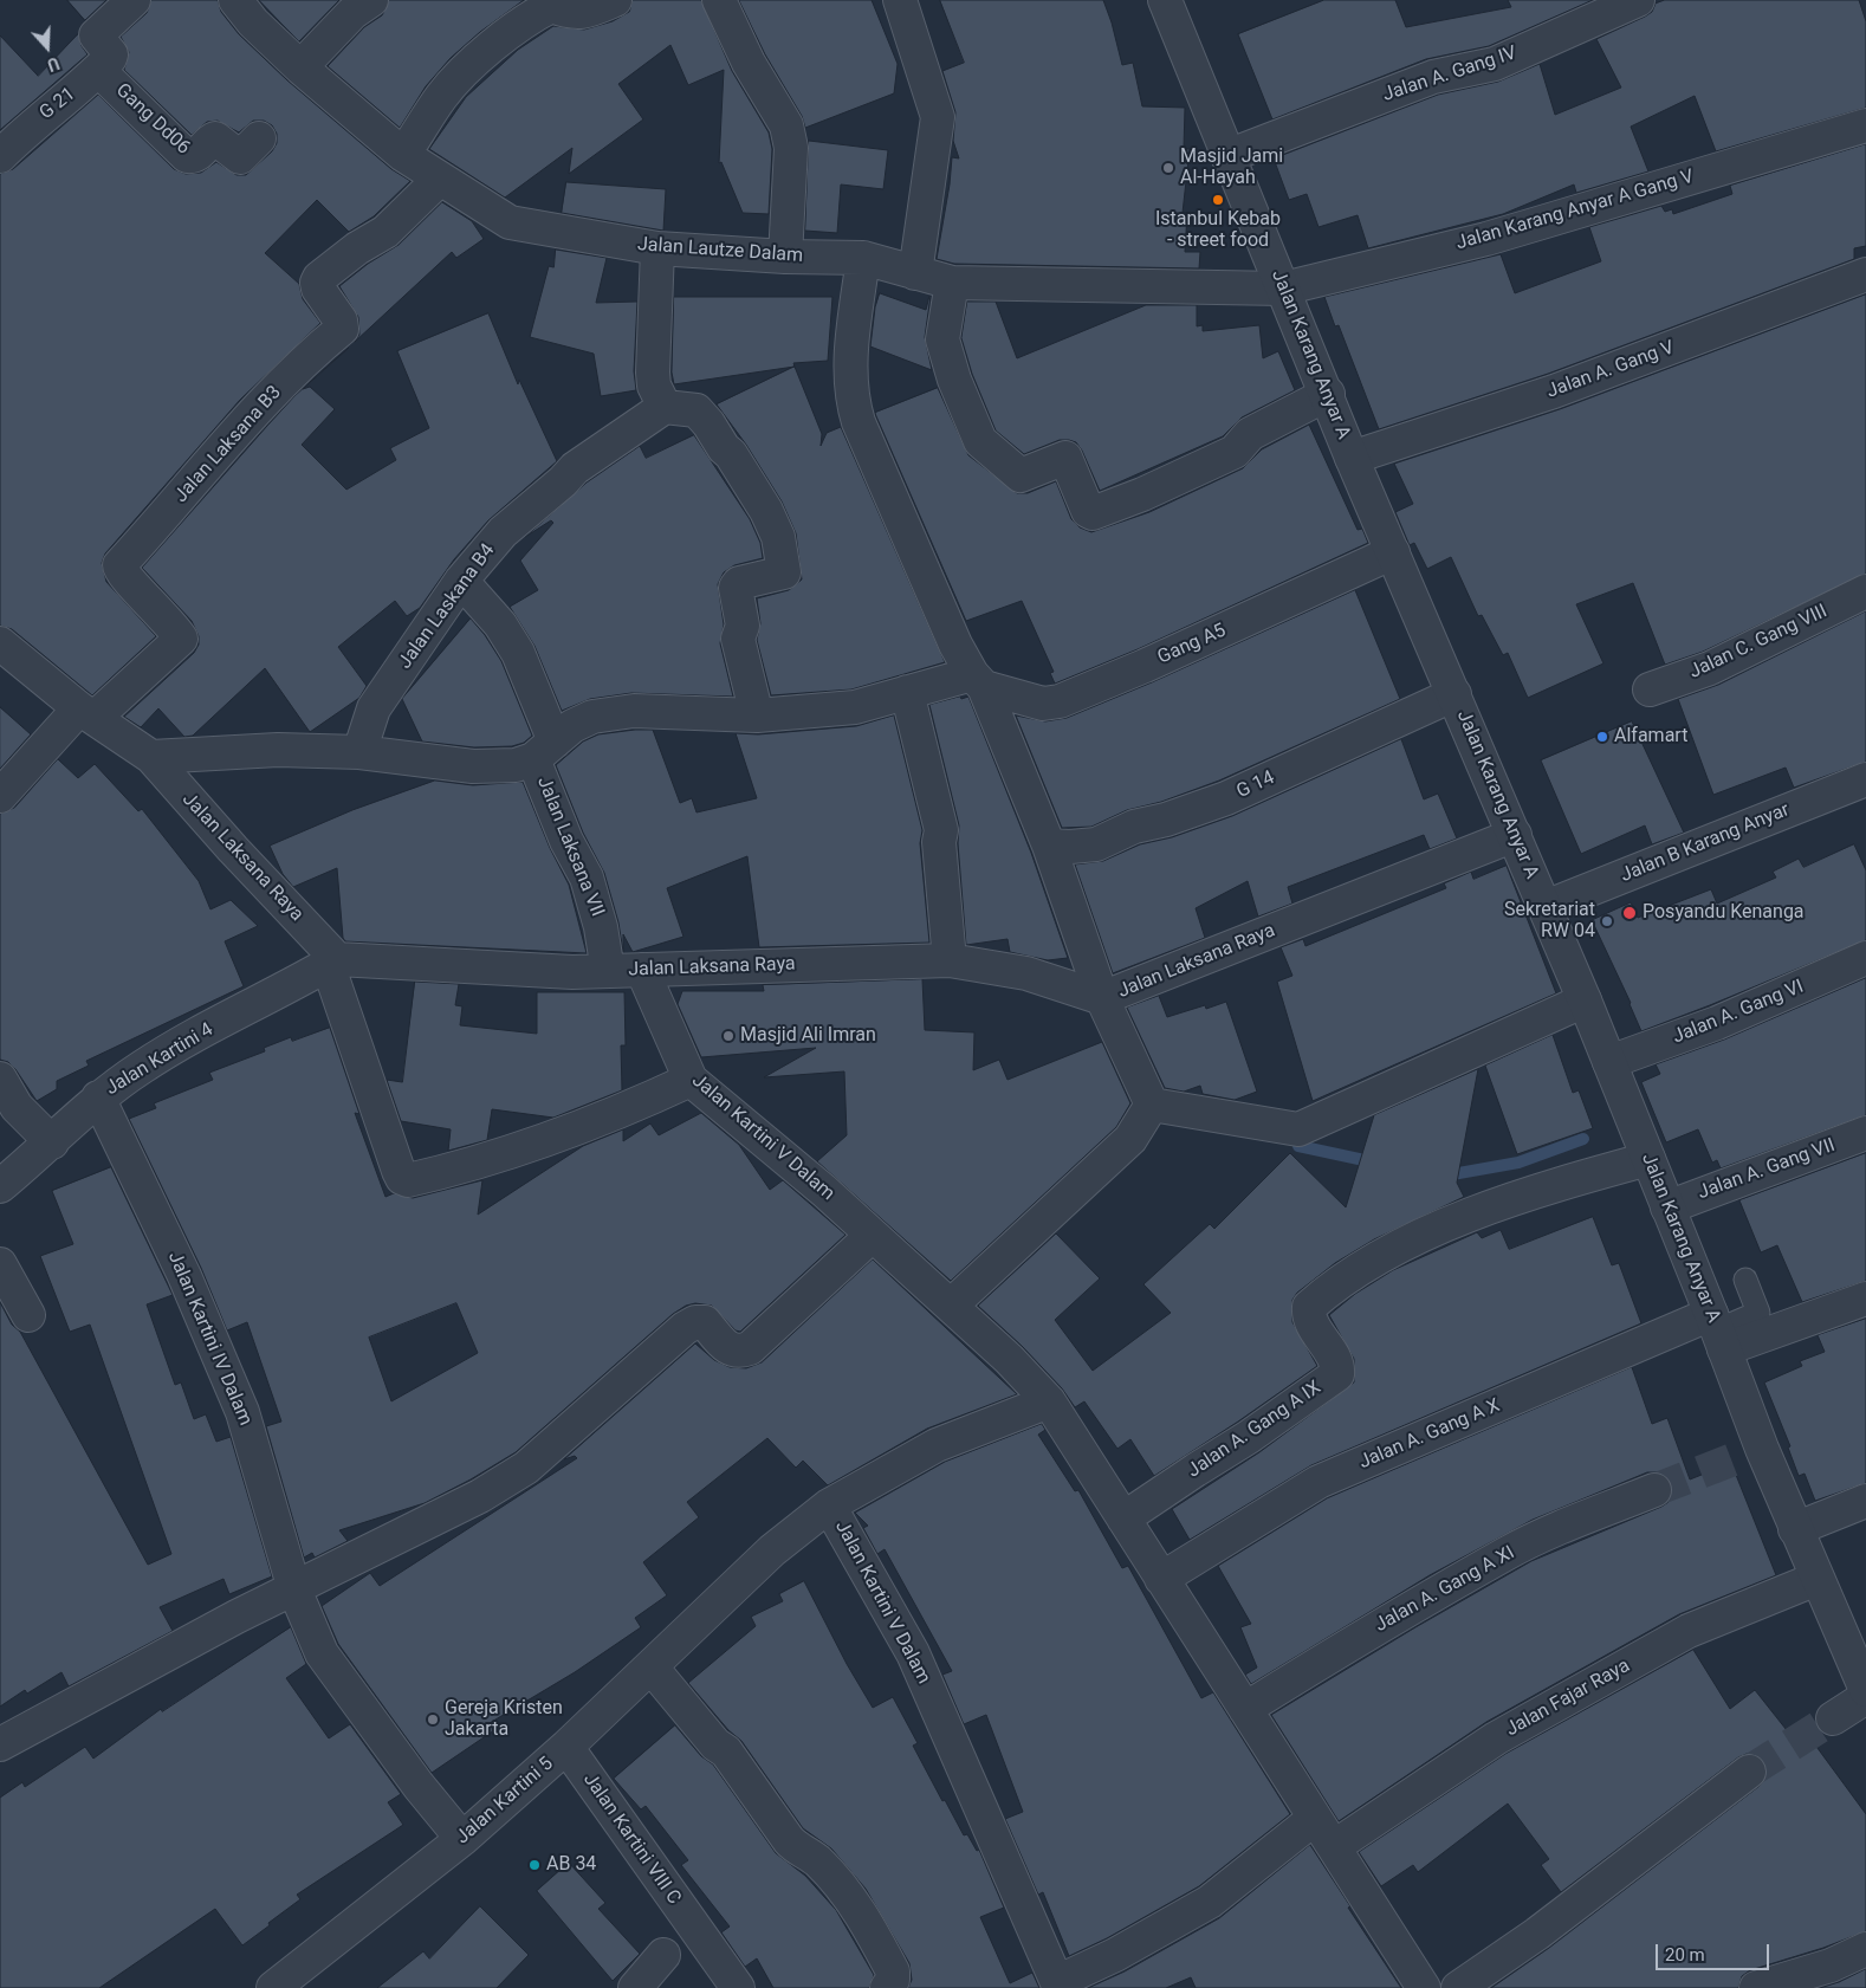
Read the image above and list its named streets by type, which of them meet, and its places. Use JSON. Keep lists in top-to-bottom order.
{
  "streets": {
    "street": [
      "Jalan A. Gang IV",
      "G 21",
      "Gang Dd06",
      "Jalan Karang Anyar A Gang V",
      "Jalan Lautze Dalam",
      "Jalan Karang Anyar A",
      "Jalan A. Gang V",
      "Jalan Laksana B3",
      "Jalan Laskana B4",
      "Jalan C. Gang VIII",
      "Gang A5",
      "G 14",
      "Jalan B Karang Anyar",
      "Jalan Laksana VII",
      "Jalan Laksana Raya",
      "Jalan A. Gang VI",
      "Jalan Kartini 4",
      "Jalan Kartini V Dalam",
      "Jalan A. Gang VII",
      "Jalan Kartini IV Dalam",
      "Jalan A. Gang A IX",
      "Jalan A. Gang A X",
      "Jalan A. Gang A XI",
      "Jalan Fajar Raya",
      "Jalan Kartini 5",
      "Jalan Kartini VIII C"
    ]
  },
  "crossings": [
    ["Jalan A. Gang IV", "Jalan Karang Anyar A"],
    ["G 21", "Gang Dd06"],
    ["Jalan Karang Anyar A Gang V", "Jalan Lautze Dalam"],
    ["Jalan Karang Anyar A Gang V", "Jalan Karang Anyar A"],
    ["Jalan Lautze Dalam", "Jalan Karang Anyar A"],
    ["Jalan Lautze Dalam", "Jalan Laksana B3"],
    ["Jalan Karang Anyar A", "Jalan A. Gang V"],
    ["Jalan Karang Anyar A", "Gang A5"],
    ["Jalan Karang Anyar A", "G 14"],
    ["Jalan Karang Anyar A", "Jalan B Karang Anyar"],
    ["Jalan Karang Anyar A", "Jalan Laksana Raya"],
    ["Jalan Karang Anyar A", "Jalan A. Gang VI"],
    ["Jalan Karang Anyar A", "Jalan A. Gang VII"],
    ["Jalan Karang Anyar A", "Jalan A. Gang A IX"],
    ["Jalan Karang Anyar A", "Jalan A. Gang A X"],
    ["Jalan Karang Anyar A", "Jalan Fajar Raya"],
    ["Jalan Laksana B3", "Jalan Laksana Raya"],
    ["Jalan Laskana B4", "Jalan Laksana VII"],
    ["Jalan Laksana VII", "Jalan Laksana Raya"],
    ["Jalan Laksana Raya", "Jalan Kartini 4"],
    ["Jalan Laksana Raya", "Jalan Kartini V Dalam"],
    ["Jalan Kartini 4", "Jalan Kartini IV Dalam"],
    ["Jalan Kartini V Dalam", "Jalan A. Gang A IX"],
    ["Jalan Kartini V Dalam", "Jalan A. Gang A X"],
    ["Jalan Kartini V Dalam", "Jalan A. Gang A XI"],
    ["Jalan Kartini V Dalam", "Jalan Fajar Raya"],
    ["Jalan Kartini V Dalam", "Jalan Kartini 5"],
    ["Jalan Kartini IV Dalam", "Jalan Kartini 5"],
    ["Jalan Kartini 5", "Jalan Kartini VIII C"]
  ],
  "places": [
    "Masjid Jami Al-Hayah",
    "Istanbul Kebab - street food",
    "Alfamart",
    "Posyandu Kenanga",
    "Sekretariat RW 04",
    "Masjid Ali Imran",
    "Gereja Kristen Jakarta",
    "AB 34"
  ],
  "scale_bar": "20 m",
  "north": "bottom"
}
